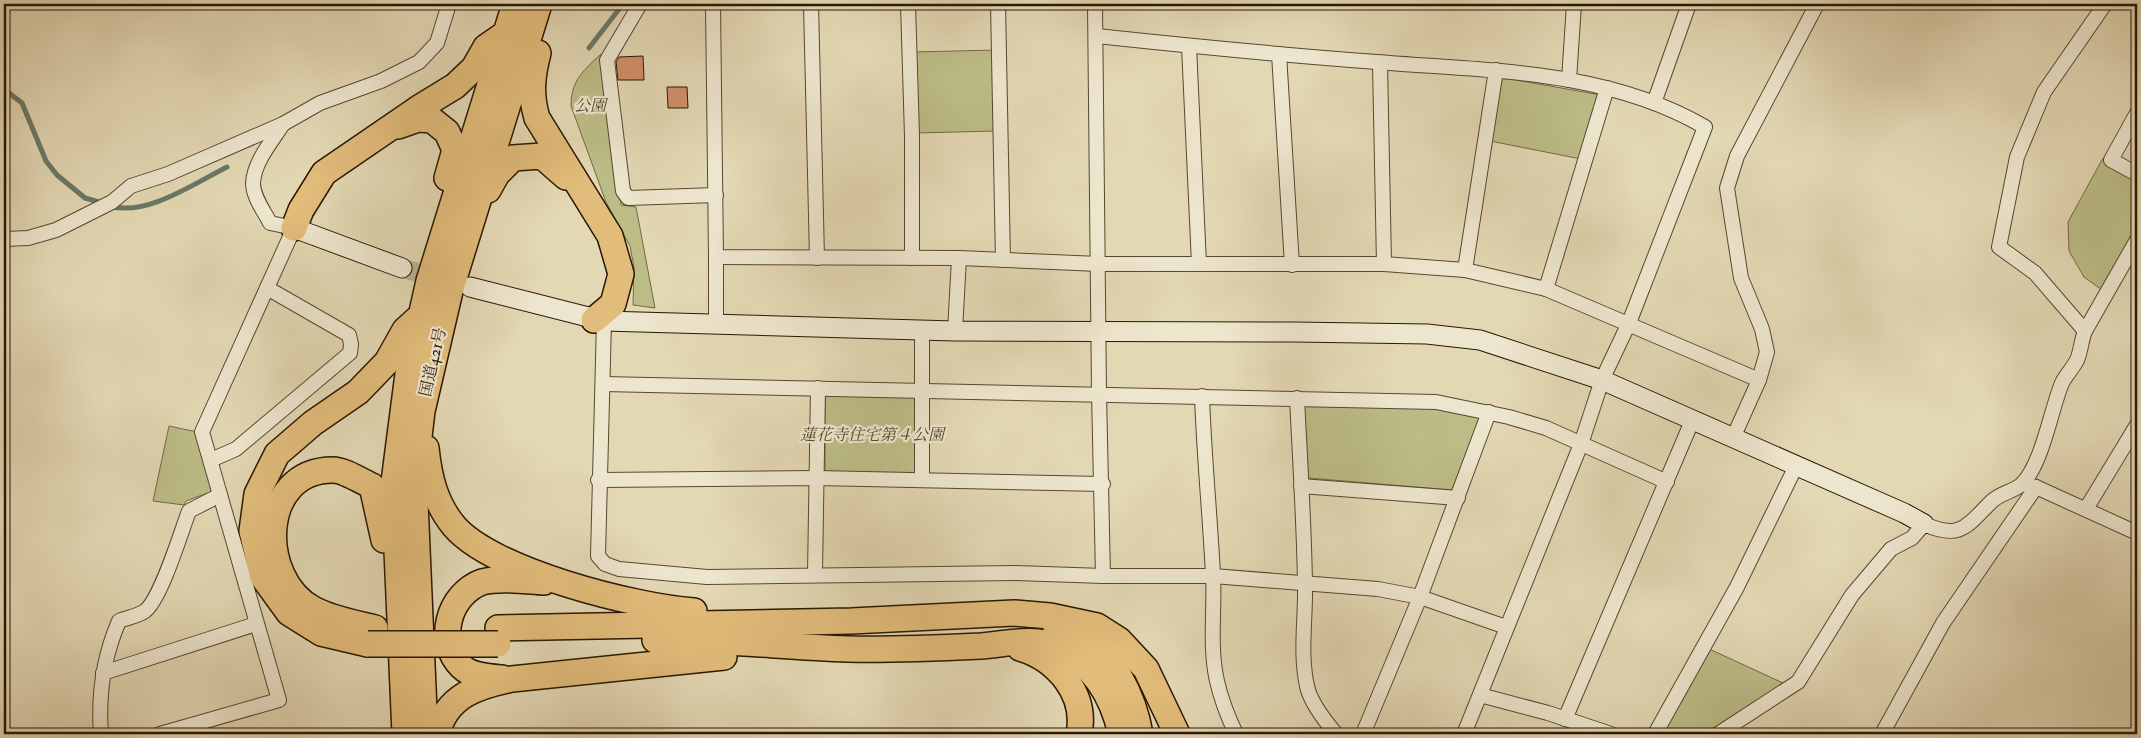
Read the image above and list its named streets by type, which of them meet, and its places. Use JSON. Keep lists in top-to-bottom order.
{
  "streets": {
    "highway": ["国道421号"]
  },
  "parks": ["公園", "蓮花寺住宅第４公園"]
}
